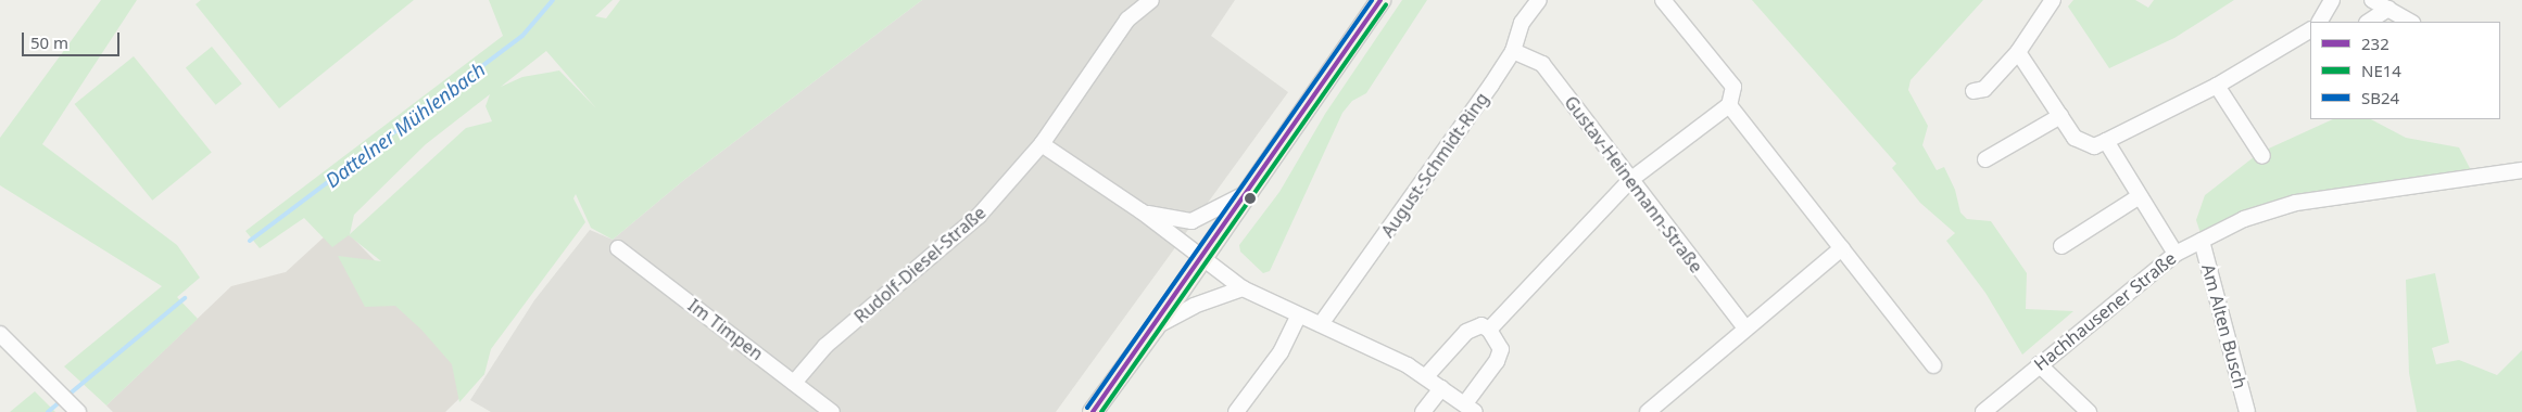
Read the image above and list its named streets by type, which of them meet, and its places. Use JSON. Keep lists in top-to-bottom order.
{
  "streets": {
    "street": [
      "August-Schmidt-Ring",
      "Gustav-Heinemann-Straße",
      "Rudolf-Diesel-Straße",
      "Hachhausener Straße",
      "Am Alten Busch",
      "Im Timpen"
    ]
  },
  "crossings": [
    ["August-Schmidt-Ring", "Gustav-Heinemann-Straße"],
    ["Rudolf-Diesel-Straße", "Im Timpen"],
    ["Hachhausener Straße", "Am Alten Busch"]
  ],
  "water": ["Dattelner Mühlenbach"],
  "lines": ["transit line 232", "transit line SB24", "transit line NE14"],
  "legend": ["232", "NE14", "SB24"],
  "scale_bar": "50 m"
}
